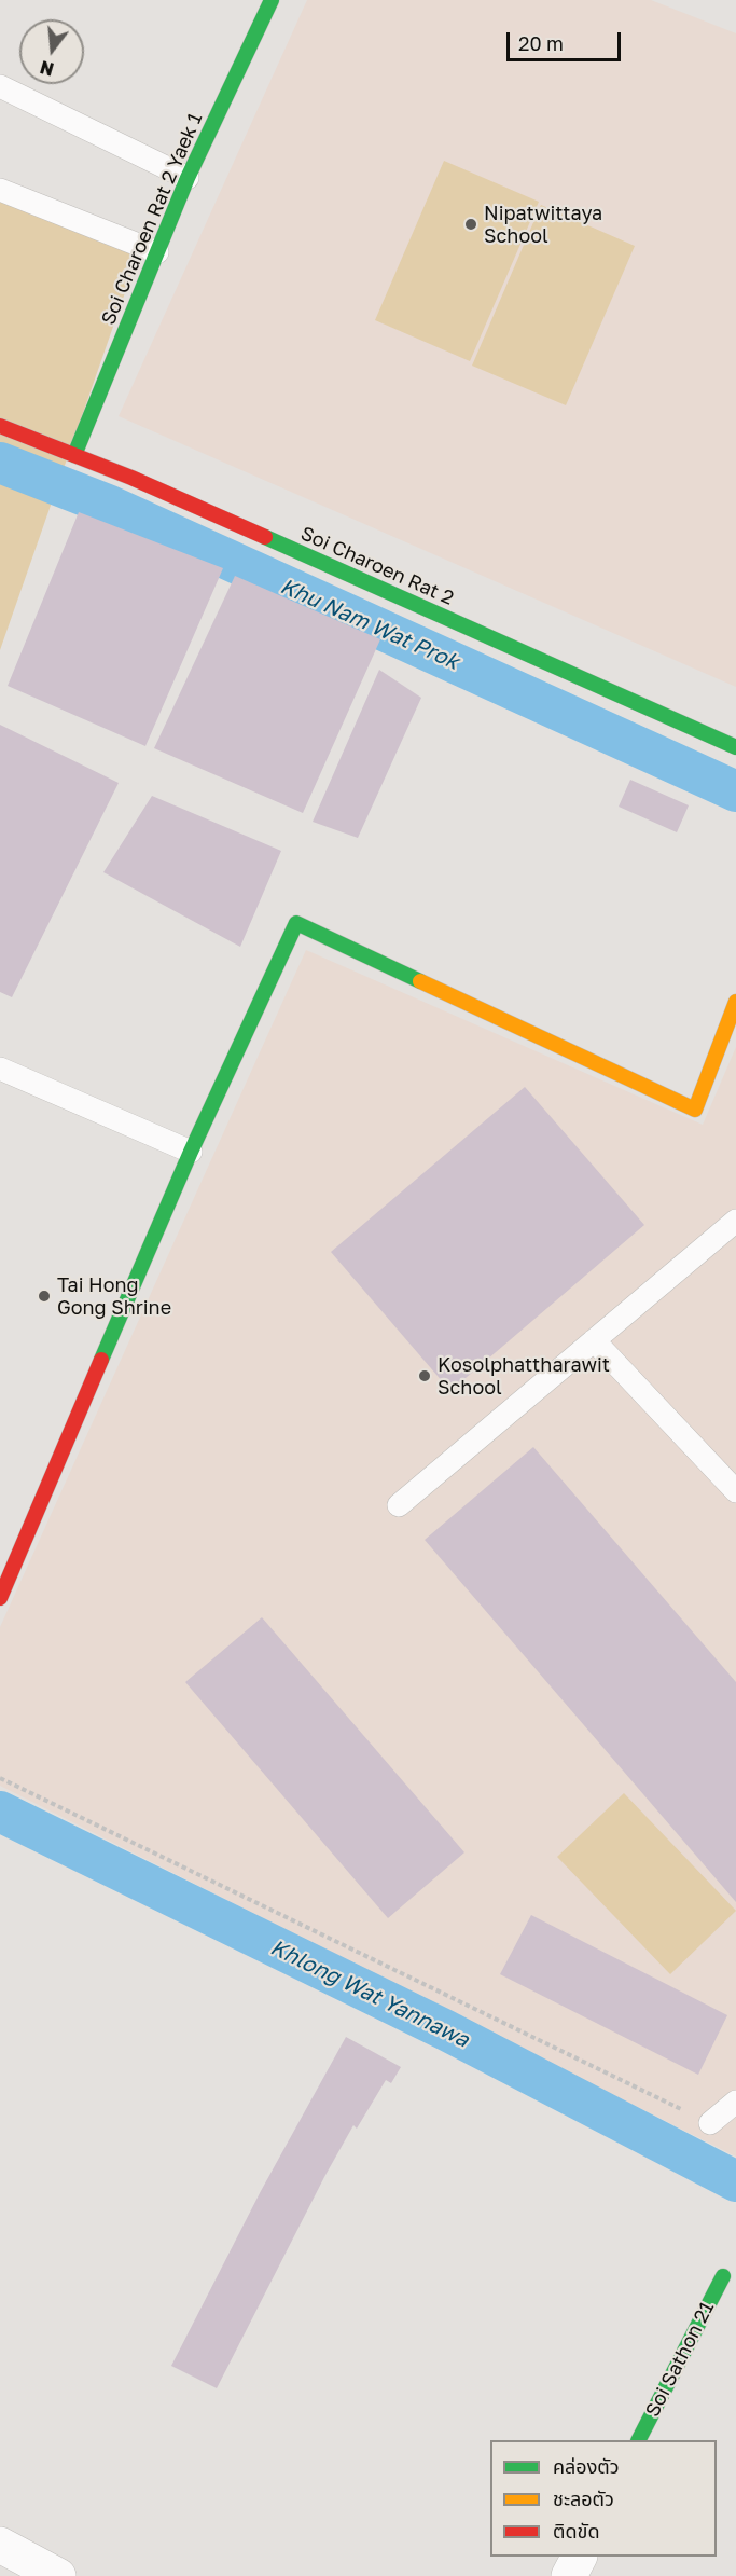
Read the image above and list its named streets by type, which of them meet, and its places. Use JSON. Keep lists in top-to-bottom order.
{
  "streets": {
    "street": ["Soi Charoen Rat 2 Yaek 1", "Soi Charoen Rat 2", "Soi Sathon 21"]
  },
  "crossings": [
    ["Soi Charoen Rat 2 Yaek 1", "Soi Charoen Rat 2"]
  ],
  "water": ["Khu Nam Wat Prok", "Khlong Wat Yannawa"],
  "places": ["Nipatwittaya School", "Tai Hong Gong Shrine", "Kosolphattharawit School"],
  "legend": ["คล่องตัว", "ชะลอตัว", "ติดขัด"],
  "scale_bar": "20 m",
  "north": "bottom"
}
